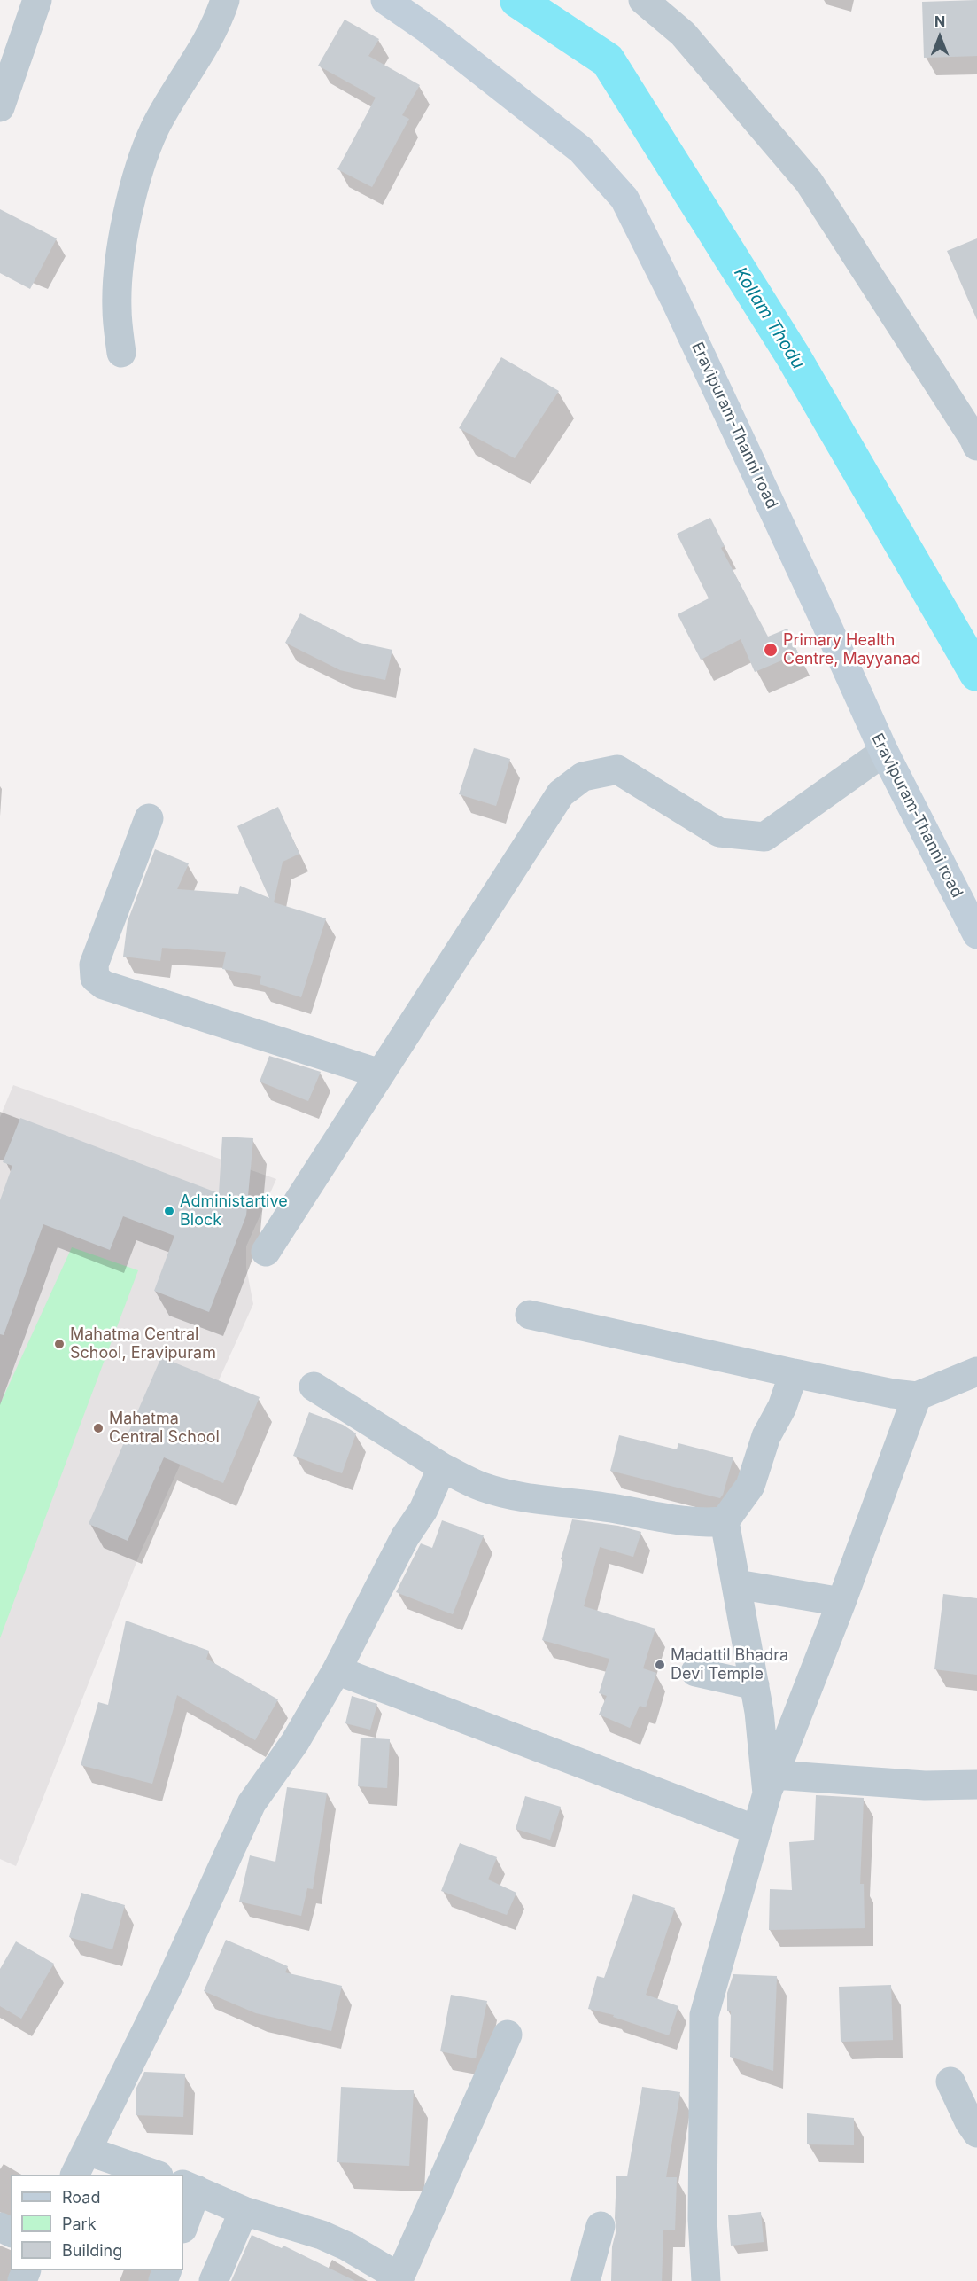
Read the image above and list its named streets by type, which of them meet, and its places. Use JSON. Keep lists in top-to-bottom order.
{
  "streets": {
    "main road": ["Eravipuram-Thanni road"]
  },
  "water": ["Kollam Thodu"],
  "places": [
    "Primary Health Centre, Mayyanad",
    "Administartive Block",
    "Mahatma Central School, Eravipuram",
    "Mahatma Central School",
    "Madattil Bhadra Devi Temple"
  ],
  "legend": ["Road", "Park", "Building"],
  "north": "top"
}
